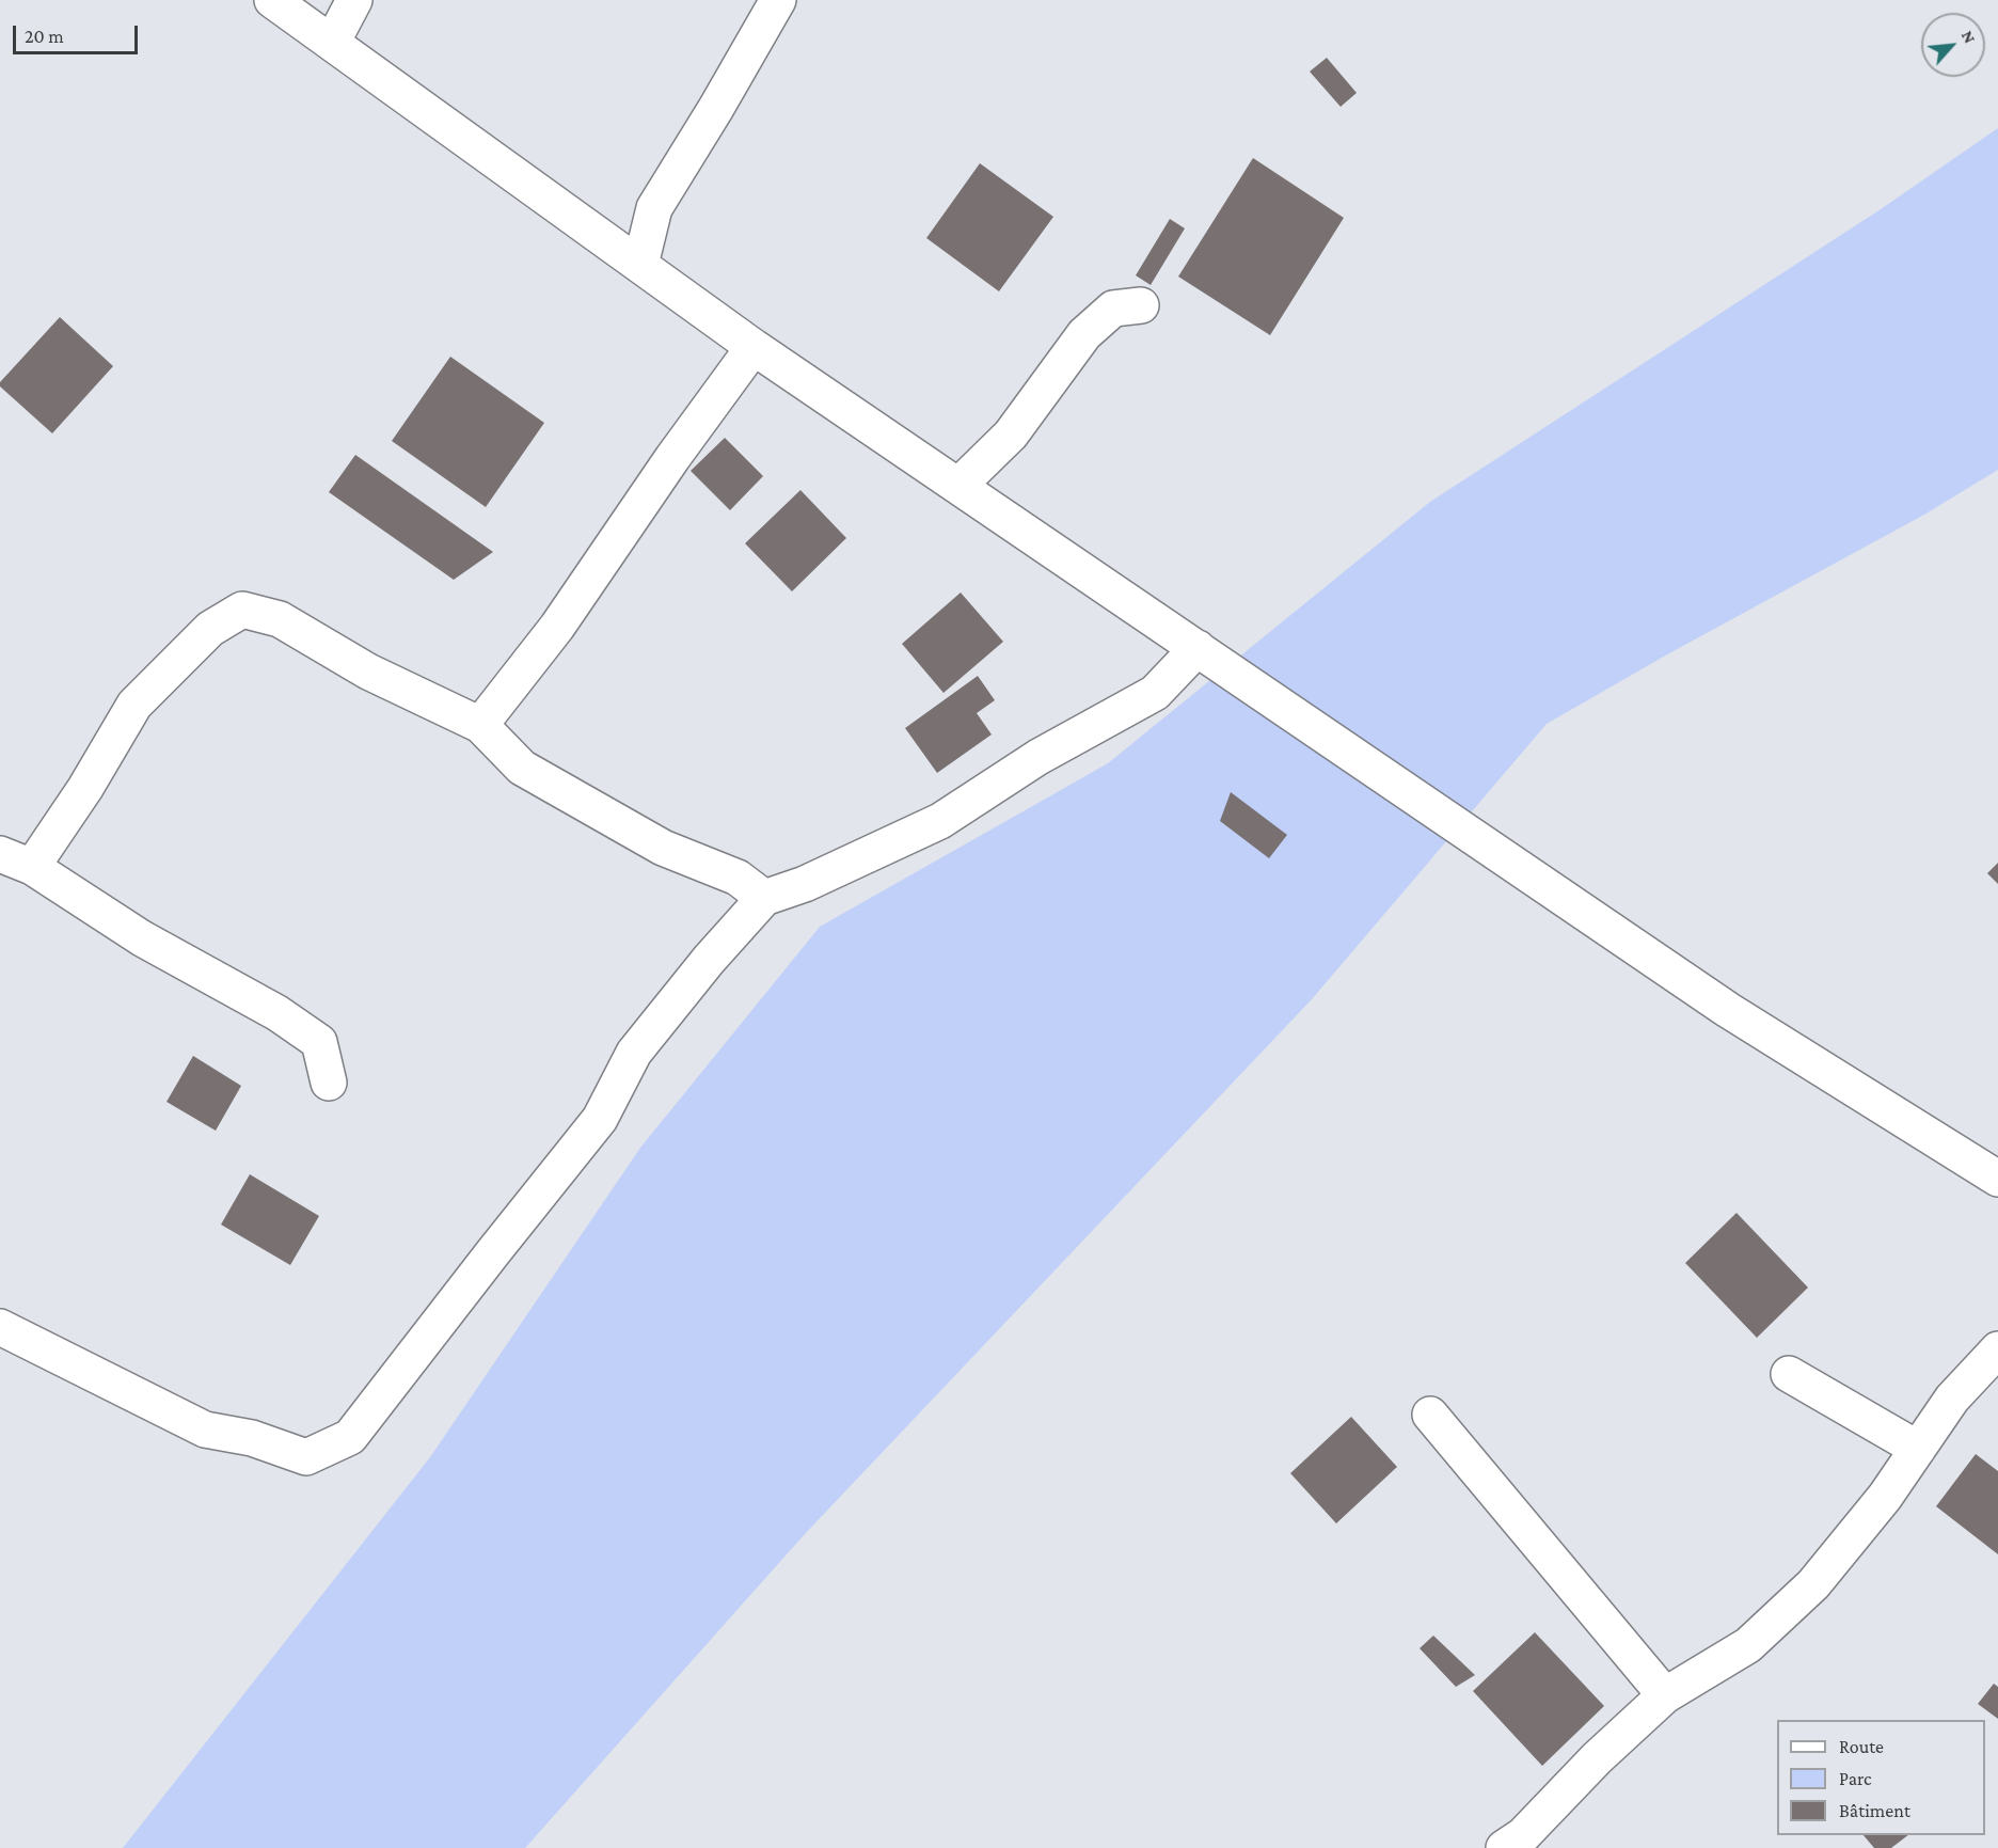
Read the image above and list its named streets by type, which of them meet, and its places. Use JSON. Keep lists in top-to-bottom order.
{
  "legend": ["Route", "Parc", "Bâtiment"],
  "scale_bar": "20 m",
  "north": "top right"
}
